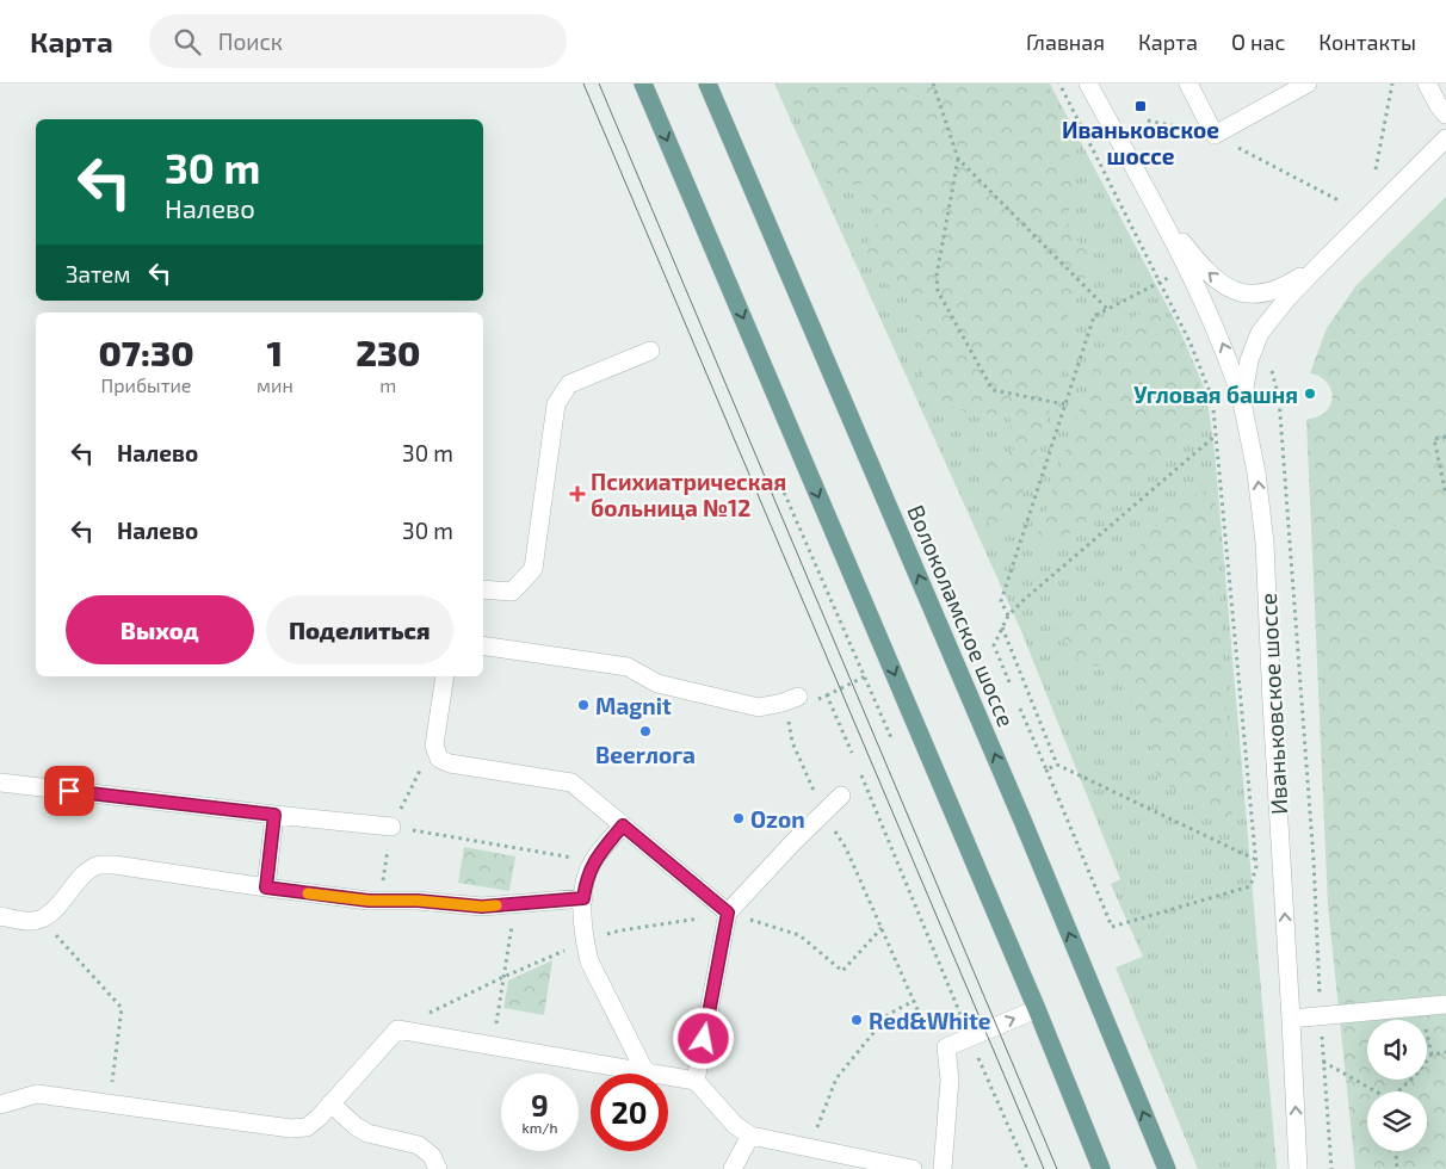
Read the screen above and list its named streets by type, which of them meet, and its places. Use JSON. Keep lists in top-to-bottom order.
{
  "streets": {
    "main road": ["Волоколамское шоссе"],
    "street": ["Иваньковское шоссе"]
  },
  "one_way": ["Иваньковское шоссе"],
  "places": {
    "transit": ["Иваньковское шоссе"],
    "other": [
      "Угловая башня",
      "Magnit",
      "Beerлога",
      "Ozon",
      "Red&White"
    ],
    "health": ["Психиатрическая больница №12"]
  },
  "page": {
    "header": "Карта",
    "search": "Поиск",
    "nav": [
      "Главная",
      "Карта",
      "О нас",
      "Контакты"
    ],
    "turn": ["30 m", "Налево"],
    "then": "Затем",
    "eta": [
      "07:30",
      "Прибытие",
      "1",
      "мин",
      "230",
      "m"
    ],
    "list": [
      {
        "name": "Налево",
        "value": "30 m"
      },
      {
        "name": "Налево",
        "value": "30 m"
      }
    ],
    "buttons": ["Выход", "Поделиться"],
    "speed": "9 km/h",
    "limit": "20"
  }
}
